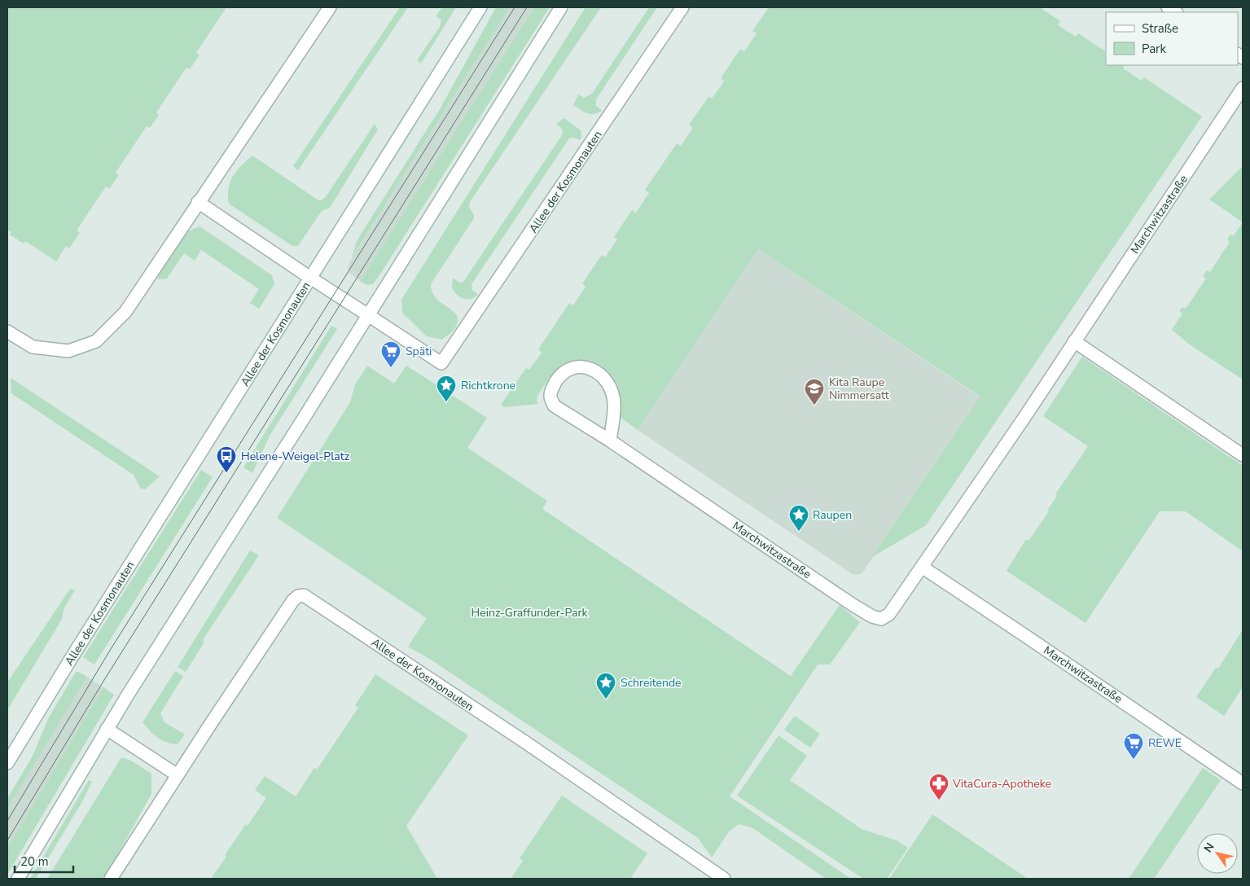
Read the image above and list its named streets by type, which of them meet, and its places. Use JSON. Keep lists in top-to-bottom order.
{
  "streets": {
    "street": ["Allee der Kosmonauten", "Marchwitzastraße"]
  },
  "parks": ["Heinz-Graffunder-Park"],
  "places": {
    "supermarket": ["Späti", "REWE"],
    "place": ["Richtkrone", "Raupen", "Schreitende"],
    "school or university": ["Kita Raupe Nimmersatt"],
    "bus stop": ["Helene-Weigel-Platz"],
    "pharmacy": ["VitaCura-Apotheke"]
  },
  "legend": ["Straße", "Park"],
  "scale_bar": "20 m",
  "north": "top left"
}
